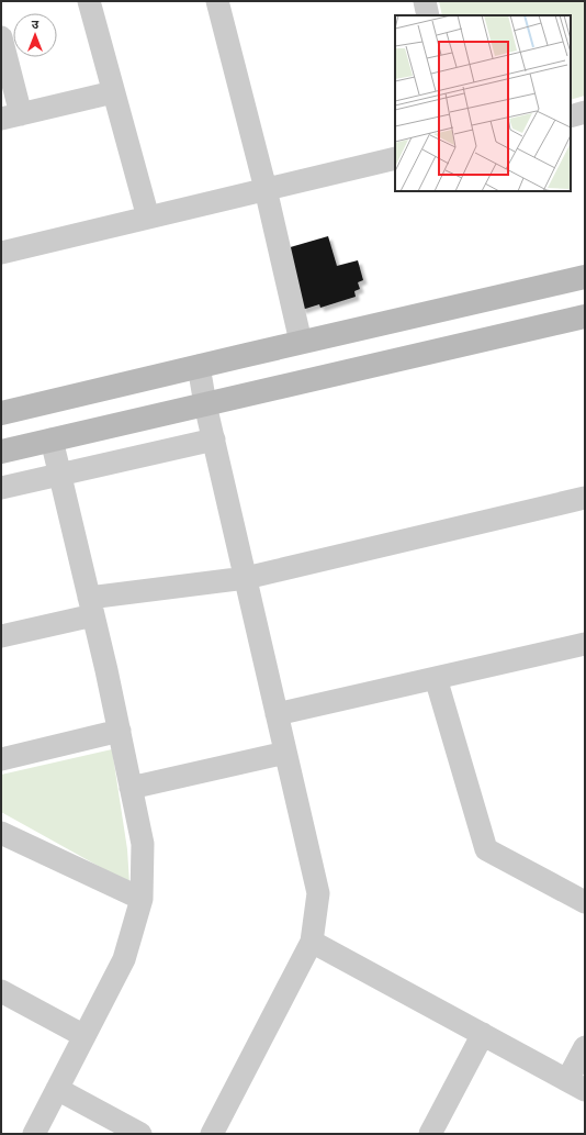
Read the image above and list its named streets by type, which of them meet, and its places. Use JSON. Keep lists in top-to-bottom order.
{
  "north": "top"
}
